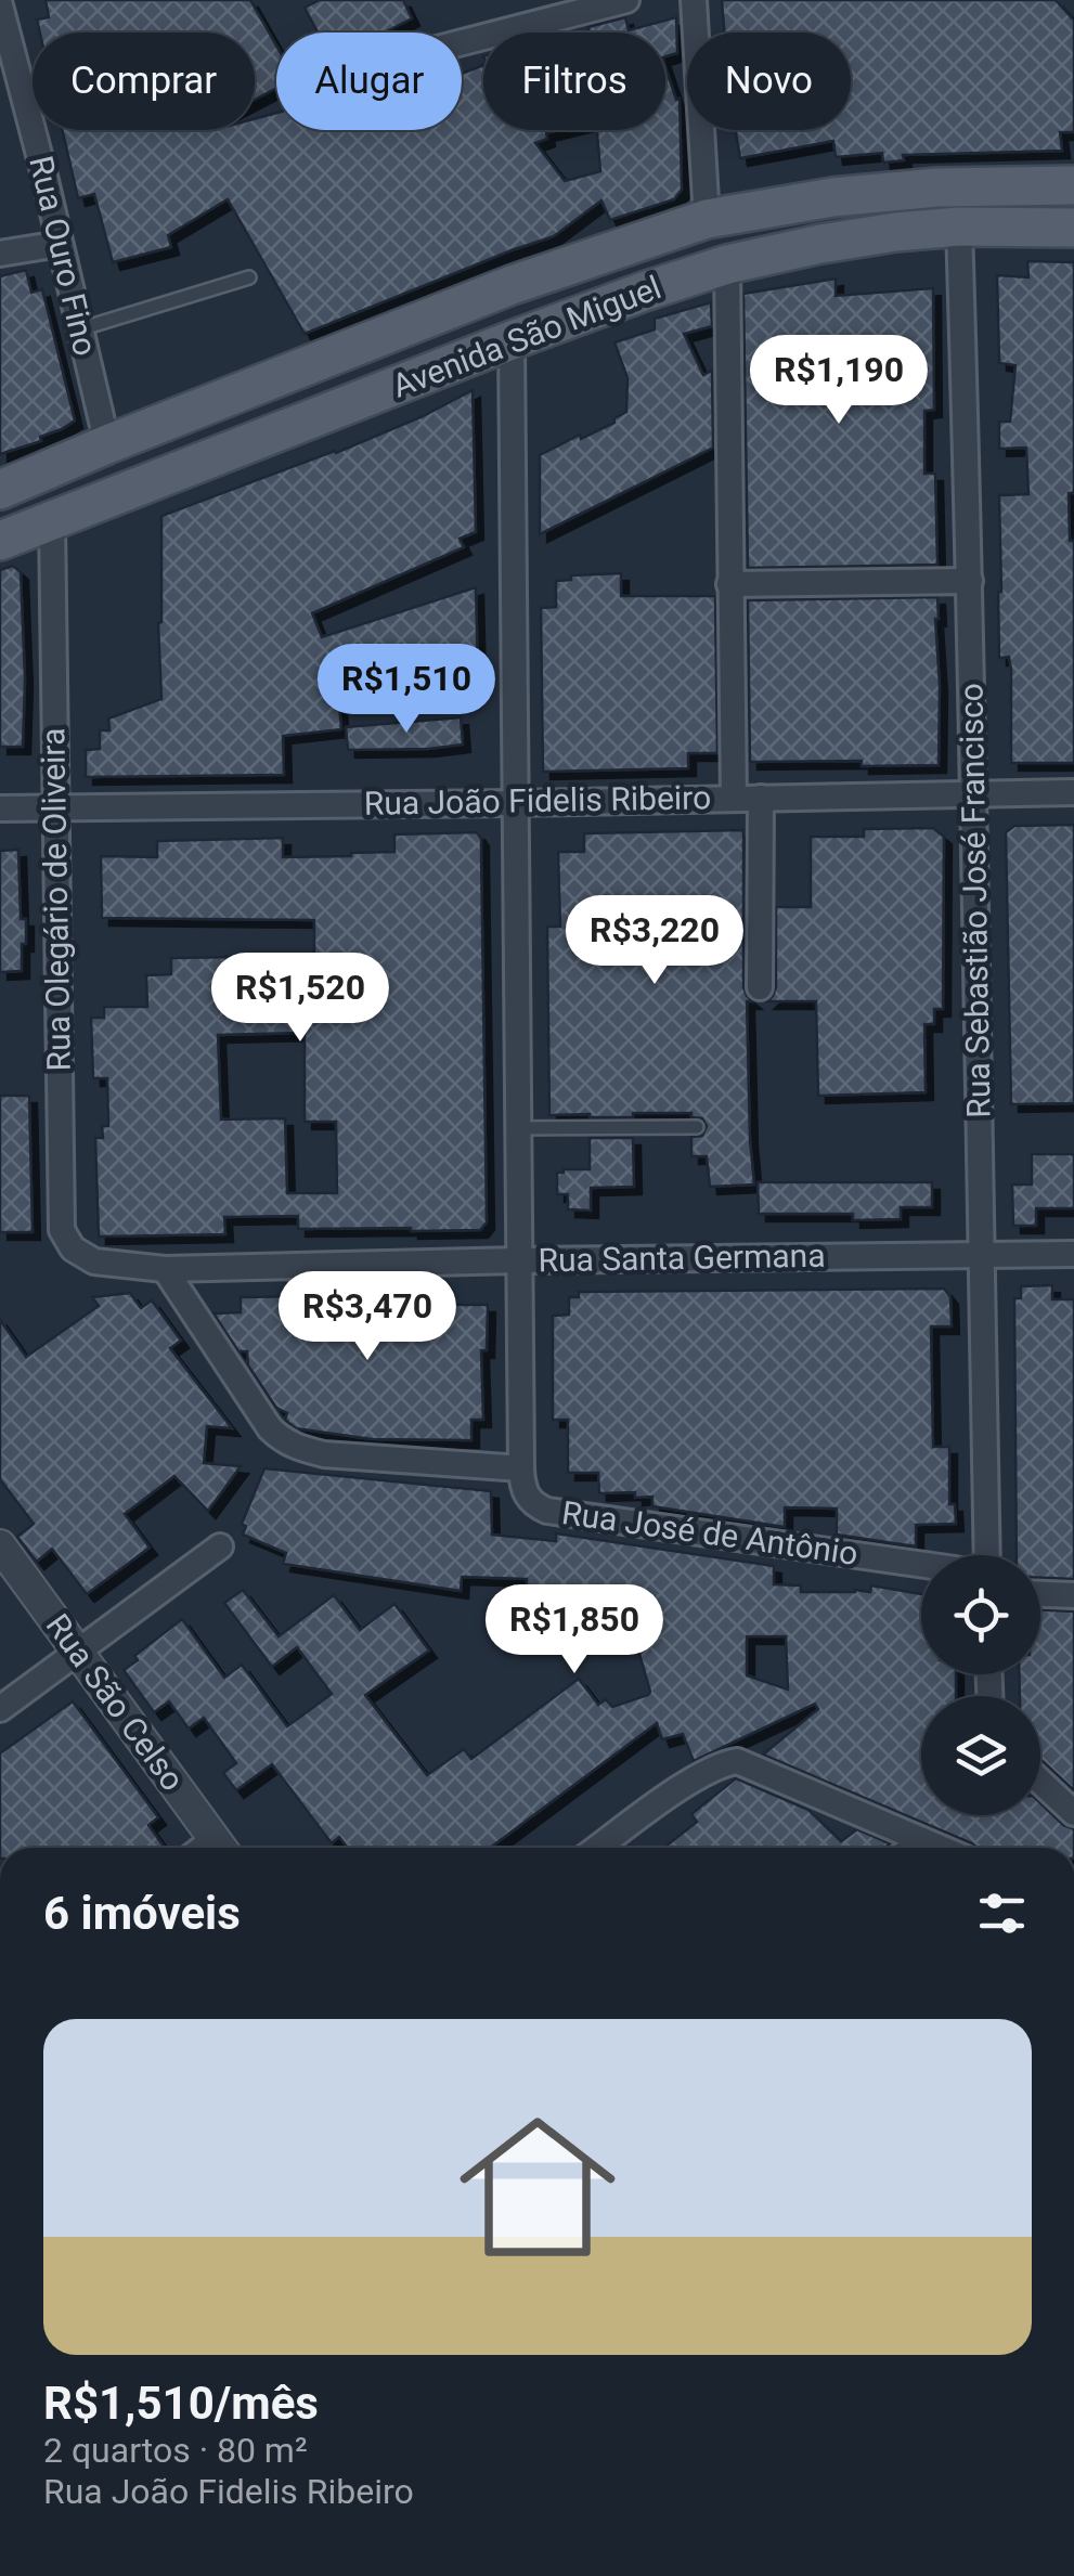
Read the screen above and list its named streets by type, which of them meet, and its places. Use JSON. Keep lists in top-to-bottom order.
{
  "streets": {
    "main road": ["Avenida São Miguel"],
    "street": [
      "Rua Ouro Fino",
      "Rua João Fidelis Ribeiro",
      "Rua Olegário de Oliveira",
      "Rua Sebastião José Francisco",
      "Rua Santa Germana",
      "Rua José de Antônio",
      "Rua São Celso"
    ]
  },
  "crossings": [
    ["Rua Ouro Fino", "Avenida São Miguel"],
    ["Avenida São Miguel", "Rua Olegário de Oliveira"],
    ["Avenida São Miguel", "Rua Sebastião José Francisco"],
    ["Rua João Fidelis Ribeiro", "Rua Olegário de Oliveira"],
    ["Rua João Fidelis Ribeiro", "Rua Sebastião José Francisco"],
    ["Rua Olegário de Oliveira", "Rua Santa Germana"],
    ["Rua Sebastião José Francisco", "Rua Santa Germana"]
  ],
  "page": {
    "chip": [
      "Comprar",
      "Alugar",
      "Filtros",
      "Novo"
    ],
    "price": [
      "R$1,190",
      "R$1,510",
      "R$3,220",
      "R$1,520",
      "R$3,470",
      "R$1,850"
    ],
    "heading": "6 imóveis",
    "list": [
      {
        "name": "R$1,510/mês",
        "note": "2 quartos · 80 m² · Rua João Fidelis Ribeiro"
      }
    ]
  }
}
